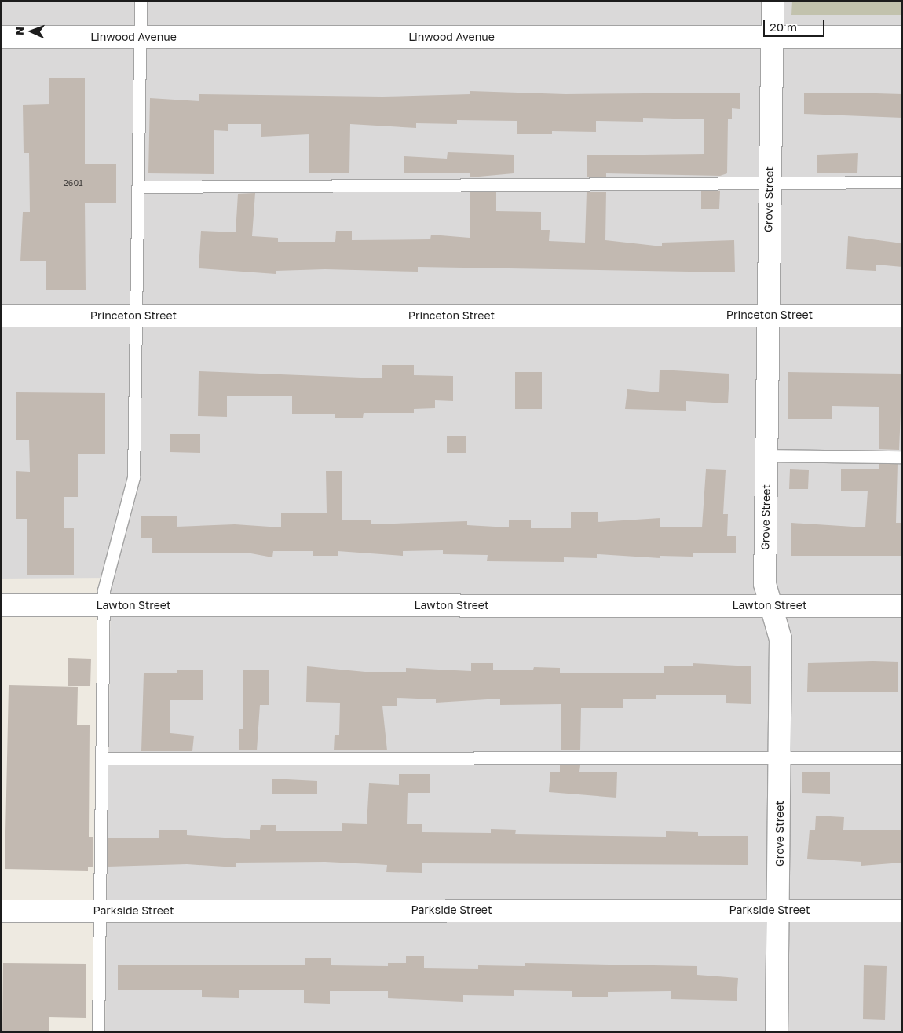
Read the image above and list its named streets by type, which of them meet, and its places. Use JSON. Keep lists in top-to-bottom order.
{
  "streets": {
    "street": [
      "Linwood Avenue",
      "Grove Street",
      "Princeton Street",
      "Lawton Street",
      "Parkside Street"
    ]
  },
  "crossings": [
    ["Linwood Avenue", "Grove Street"],
    ["Grove Street", "Princeton Street"],
    ["Grove Street", "Lawton Street"],
    ["Grove Street", "Parkside Street"]
  ],
  "house_numbers": ["2601"],
  "scale_bar": "20 m",
  "north": "left"
}
